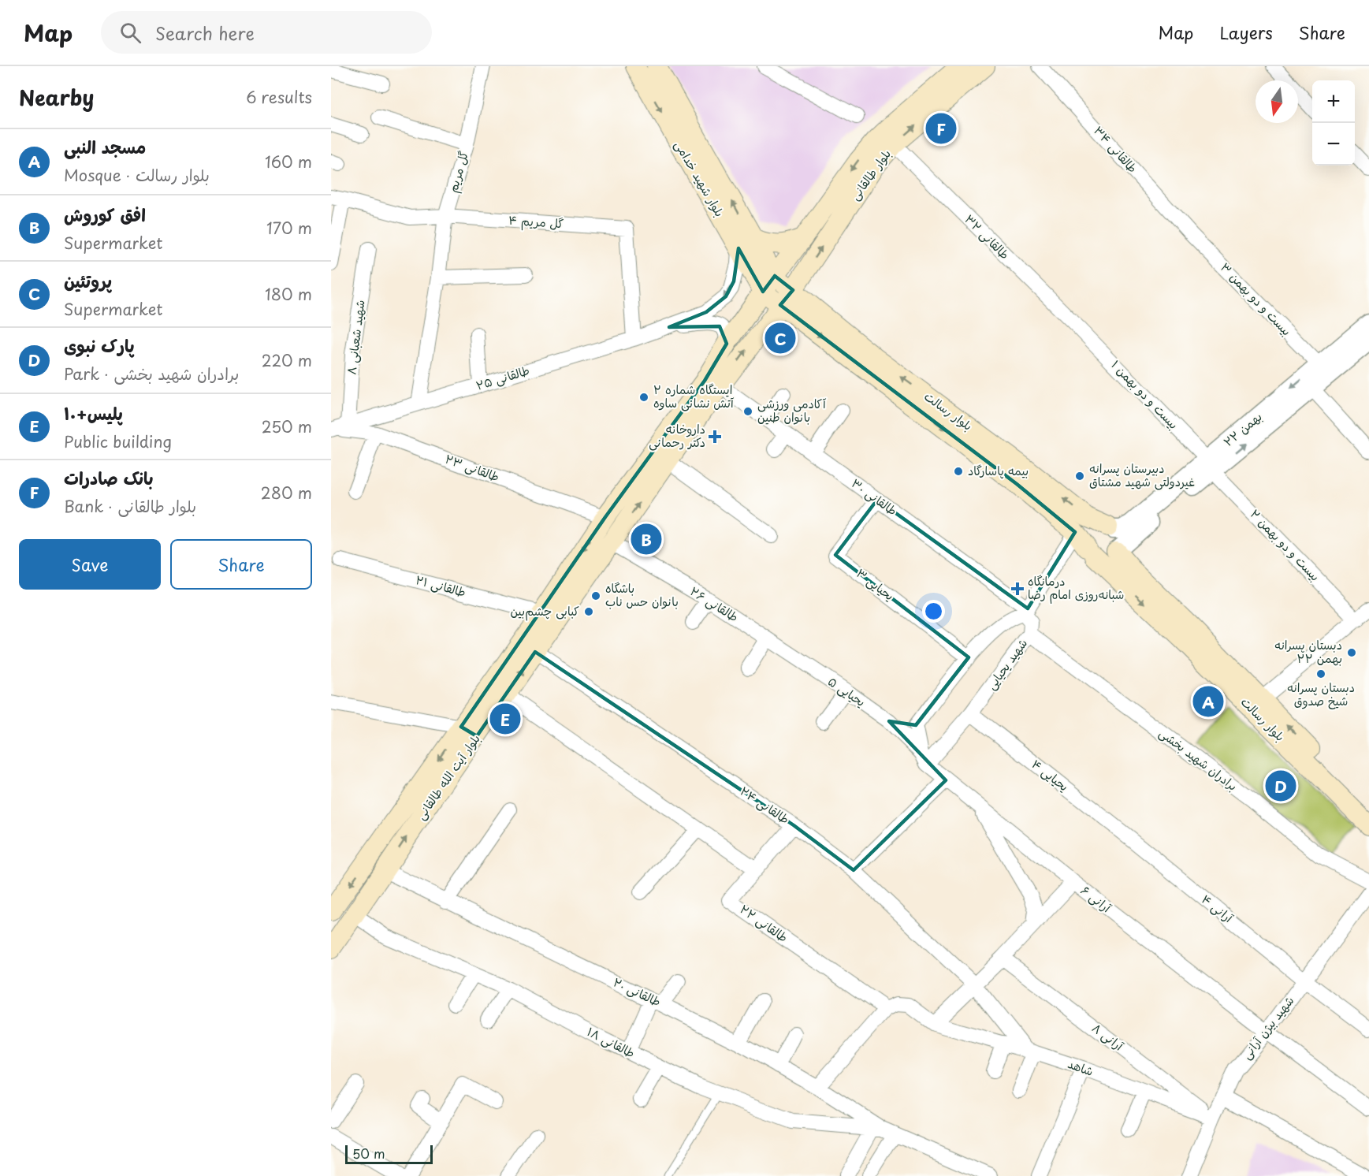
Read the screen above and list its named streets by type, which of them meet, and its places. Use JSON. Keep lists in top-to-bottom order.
{
  "streets": {
    "main road": [
      "بلوار طالقانی",
      "بلوار شهید خدامی",
      "بلوار رسالت",
      "بلوار آیت الله طالقانی"
    ],
    "street": [
      "طالقانی ۳۴",
      "گل مریم",
      "گل مریم ۴",
      "طالقانی ۳۲",
      "بیست و دو بهمن ۳",
      "شهید شعبانی ۸",
      "طالقانی ۲۵",
      "بیست و دو بهمن ۱",
      "۲۲ بهمن",
      "طالقانی ۲۳",
      "طالقانی ۳۰",
      "بیست و دو بهمن ۲",
      "یحیایی ۳",
      "طالقانی ۲۱",
      "طالقانی ۲۶",
      "شهید یحیایی",
      "یحیایی ۵",
      "برادران شهید بخشی",
      "یحیایی ۴",
      "طالقانی ۲۴",
      "آرانی ۶",
      "آرانی ۴",
      "طالقانی ۲۲",
      "طالقانی ۲۰",
      "شهید بیژن آرانی",
      "آرانی ۸",
      "طالقانی ۱۸",
      "شاهد"
    ]
  },
  "crossings": [
    ["طالقانی ۳۴", "بیست و دو بهمن ۳"],
    ["گل مریم", "گل مریم ۴"],
    ["گل مریم", "طالقانی ۲۵"],
    ["بلوار طالقانی", "بلوار شهید خدامی"],
    ["بلوار طالقانی", "طالقانی ۳۲"],
    ["بلوار طالقانی", "بلوار رسالت"],
    ["بلوار طالقانی", "بلوار آیت الله طالقانی"],
    ["بلوار شهید خدامی", "بلوار رسالت"],
    ["بلوار شهید خدامی", "بلوار آیت الله طالقانی"],
    ["گل مریم ۴", "طالقانی ۲۵"],
    ["طالقانی ۳۲", "بیست و دو بهمن ۱"],
    ["بیست و دو بهمن ۳", "۲۲ بهمن"],
    ["شهید شعبانی ۸", "طالقانی ۲۵"],
    ["شهید شعبانی ۸", "طالقانی ۲۳"],
    ["طالقانی ۲۵", "طالقانی ۲۳"],
    ["بیست و دو بهمن ۱", "۲۲ بهمن"],
    ["بیست و دو بهمن ۱", "بیست و دو بهمن ۲"],
    ["بلوار رسالت", "۲۲ بهمن"],
    ["بلوار رسالت", "بلوار آیت الله طالقانی"],
    ["۲۲ بهمن", "بیست و دو بهمن ۲"],
    ["طالقانی ۲۳", "بلوار آیت الله طالقانی"],
    ["طالقانی ۳۰", "یحیایی ۳"],
    ["طالقانی ۳۰", "شهید یحیایی"],
    ["طالقانی ۳۰", "بلوار آیت الله طالقانی"],
    ["طالقانی ۲۱", "بلوار آیت الله طالقانی"],
    ["طالقانی ۲۶", "یحیایی ۵"],
    ["طالقانی ۲۶", "بلوار آیت الله طالقانی"],
    ["شهید یحیایی", "یحیایی ۵"],
    ["شهید یحیایی", "برادران شهید بخشی"],
    ["شهید یحیایی", "یحیایی ۴"],
    ["شهید یحیایی", "آرانی ۶"],
    ["یحیایی ۵", "آرانی ۶"],
    ["یحیایی ۴", "آرانی ۴"],
    ["بلوار آیت الله طالقانی", "طالقانی ۲۴"],
    ["بلوار آیت الله طالقانی", "طالقانی ۲۰"],
    ["بلوار آیت الله طالقانی", "طالقانی ۱۸"],
    ["آرانی ۶", "شهید بیژن آرانی"],
    ["آرانی ۴", "شهید بیژن آرانی"],
    ["طالقانی ۲۰", "طالقانی ۱۸"],
    ["شهید بیژن آرانی", "آرانی ۸"],
    ["شهید بیژن آرانی", "شاهد"],
    ["آرانی ۸", "شاهد"]
  ],
  "places": {
    "other": [
      "ایستگاه شماره ۲ آتش نشانی ساوه",
      "آکادمی ورزشی بانوان طنین",
      "بیمه پاسارگاد",
      "دبیرستان پسرانه غیردولتی شهید مشتاق",
      "باشگاه بانوان حس ناب",
      "کبابی چشم‌بین",
      "دبستان پسرانه ۲۲ بهمن",
      "دبستان پسرانه شیخ صدوق"
    ],
    "health": ["داروخانه دکتر رحمانی", "درمانگاه شبانه‌روزی امام رضا"]
  },
  "scale_bar": "50 m",
  "north": "bottom",
  "page": {
    "header": "Map",
    "search": "Search here",
    "nav": ["Map", "Layers", "Share"],
    "heading": ["Nearby", "6 results"],
    "map_buttons": ["+", "−"],
    "pins": [
      "F",
      "C",
      "B",
      "A",
      "E",
      "D"
    ],
    "list": [
      {
        "mark": "A",
        "name": "مسجد النبی",
        "note": "Mosque · بلوار رسالت",
        "value": "160 m"
      },
      {
        "mark": "B",
        "name": "افق کوروش",
        "note": "Supermarket",
        "value": "170 m"
      },
      {
        "mark": "C",
        "name": "پروتئین",
        "note": "Supermarket",
        "value": "180 m"
      },
      {
        "mark": "D",
        "name": "پارک نبوی",
        "note": "Park · برادران شهید بخشی",
        "value": "220 m"
      },
      {
        "mark": "E",
        "name": "پلیس+۱۰",
        "note": "Public building",
        "value": "250 m"
      },
      {
        "mark": "F",
        "name": "بانک صادرات",
        "note": "Bank · بلوار طالقانی",
        "value": "280 m"
      }
    ],
    "buttons": ["Save", "Share"],
    "scale": "50 m"
  }
}
